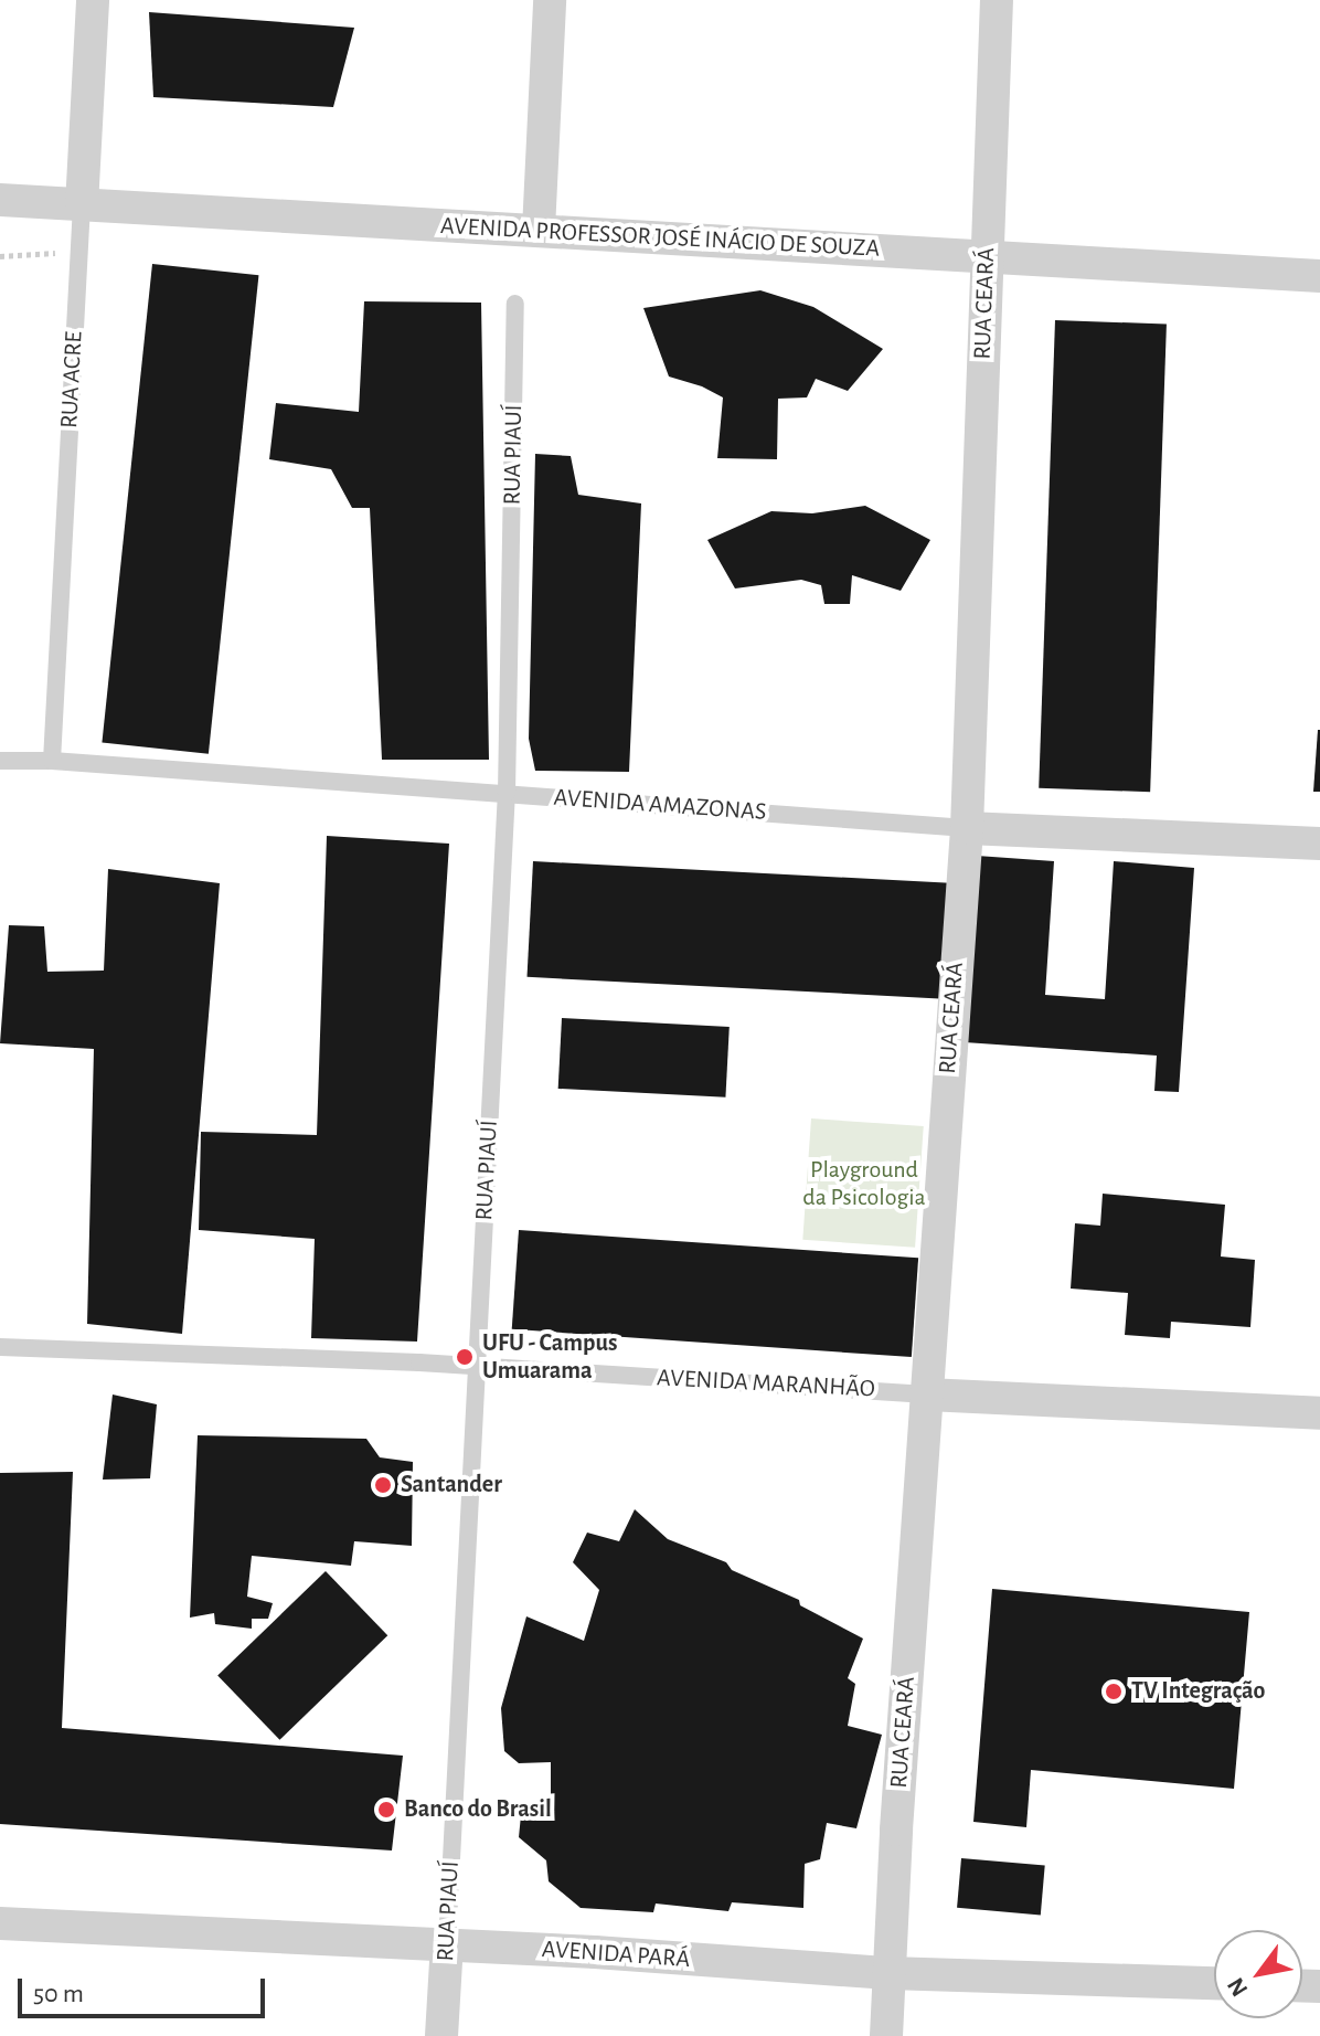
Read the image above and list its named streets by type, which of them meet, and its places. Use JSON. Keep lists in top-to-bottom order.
{
  "streets": {
    "street": [
      "AVENIDA PROFESSOR JOSÉ INÁCIO DE SOUZA",
      "RUA CEARÁ",
      "RUA ACRE",
      "RUA PIAUÍ",
      "AVENIDA AMAZONAS",
      "AVENIDA MARANHÃO",
      "AVENIDA PARÁ"
    ]
  },
  "crossings": [
    ["AVENIDA PROFESSOR JOSÉ INÁCIO DE SOUZA", "RUA CEARÁ"],
    ["AVENIDA PROFESSOR JOSÉ INÁCIO DE SOUZA", "RUA ACRE"],
    ["RUA CEARÁ", "AVENIDA AMAZONAS"],
    ["RUA CEARÁ", "AVENIDA MARANHÃO"],
    ["RUA CEARÁ", "AVENIDA PARÁ"],
    ["RUA ACRE", "AVENIDA AMAZONAS"],
    ["RUA PIAUÍ", "AVENIDA AMAZONAS"],
    ["RUA PIAUÍ", "AVENIDA MARANHÃO"],
    ["RUA PIAUÍ", "AVENIDA PARÁ"]
  ],
  "parks": ["Playground da Psicologia"],
  "places": [
    "UFU - Campus Umuarama",
    "Santander",
    "TV Integração",
    "Banco do Brasil"
  ],
  "scale_bar": "50 m",
  "north": "bottom left"
}
